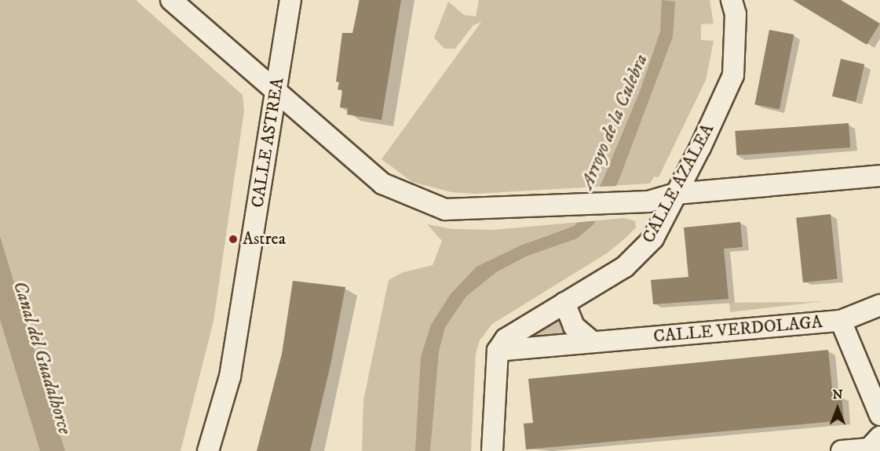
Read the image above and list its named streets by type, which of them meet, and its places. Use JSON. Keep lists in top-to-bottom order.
{
  "streets": {
    "street": ["CALLE ASTREA", "CALLE AZALEA", "CALLE VERDOLAGA"]
  },
  "crossings": [
    ["CALLE AZALEA", "CALLE VERDOLAGA"]
  ],
  "water": ["Arroyo de la Culebra", "Canal del Guadalhorce"],
  "places": ["Astrea"],
  "north": "top"
}
